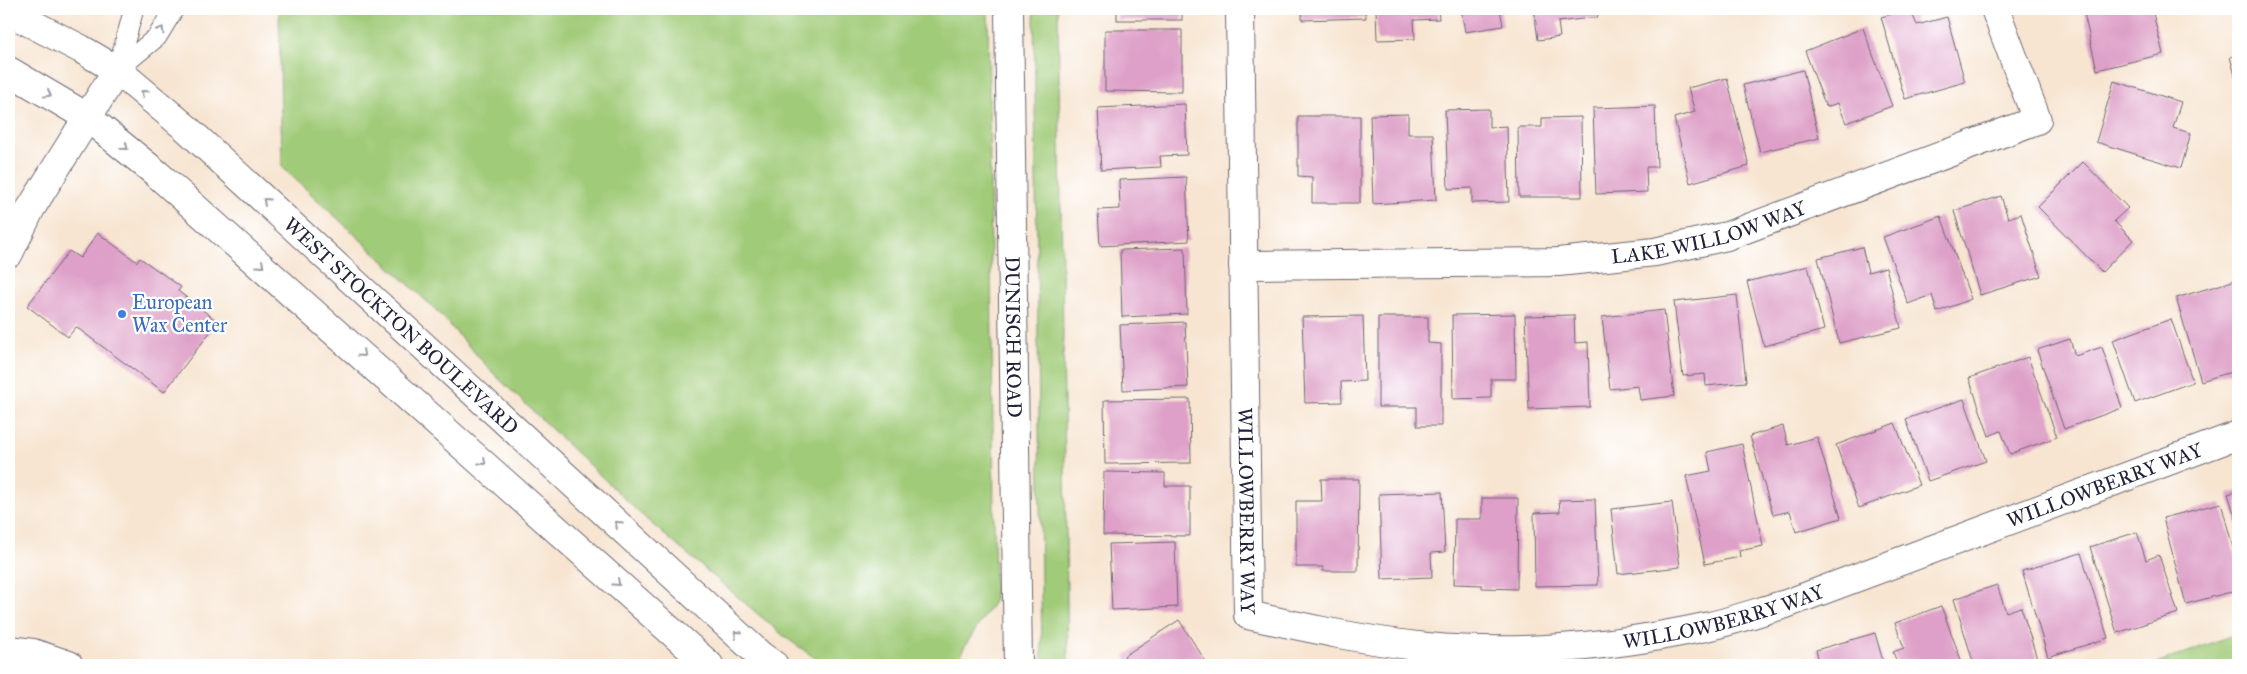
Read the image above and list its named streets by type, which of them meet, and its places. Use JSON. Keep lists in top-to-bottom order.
{
  "streets": {
    "street": [
      "LAKE WILLOW WAY",
      "WEST STOCKTON BOULEVARD",
      "DUNISCH ROAD",
      "WILLOWBERRY WAY"
    ]
  },
  "crossings": [
    ["LAKE WILLOW WAY", "WILLOWBERRY WAY"]
  ],
  "places": ["European Wax Center"]
}
